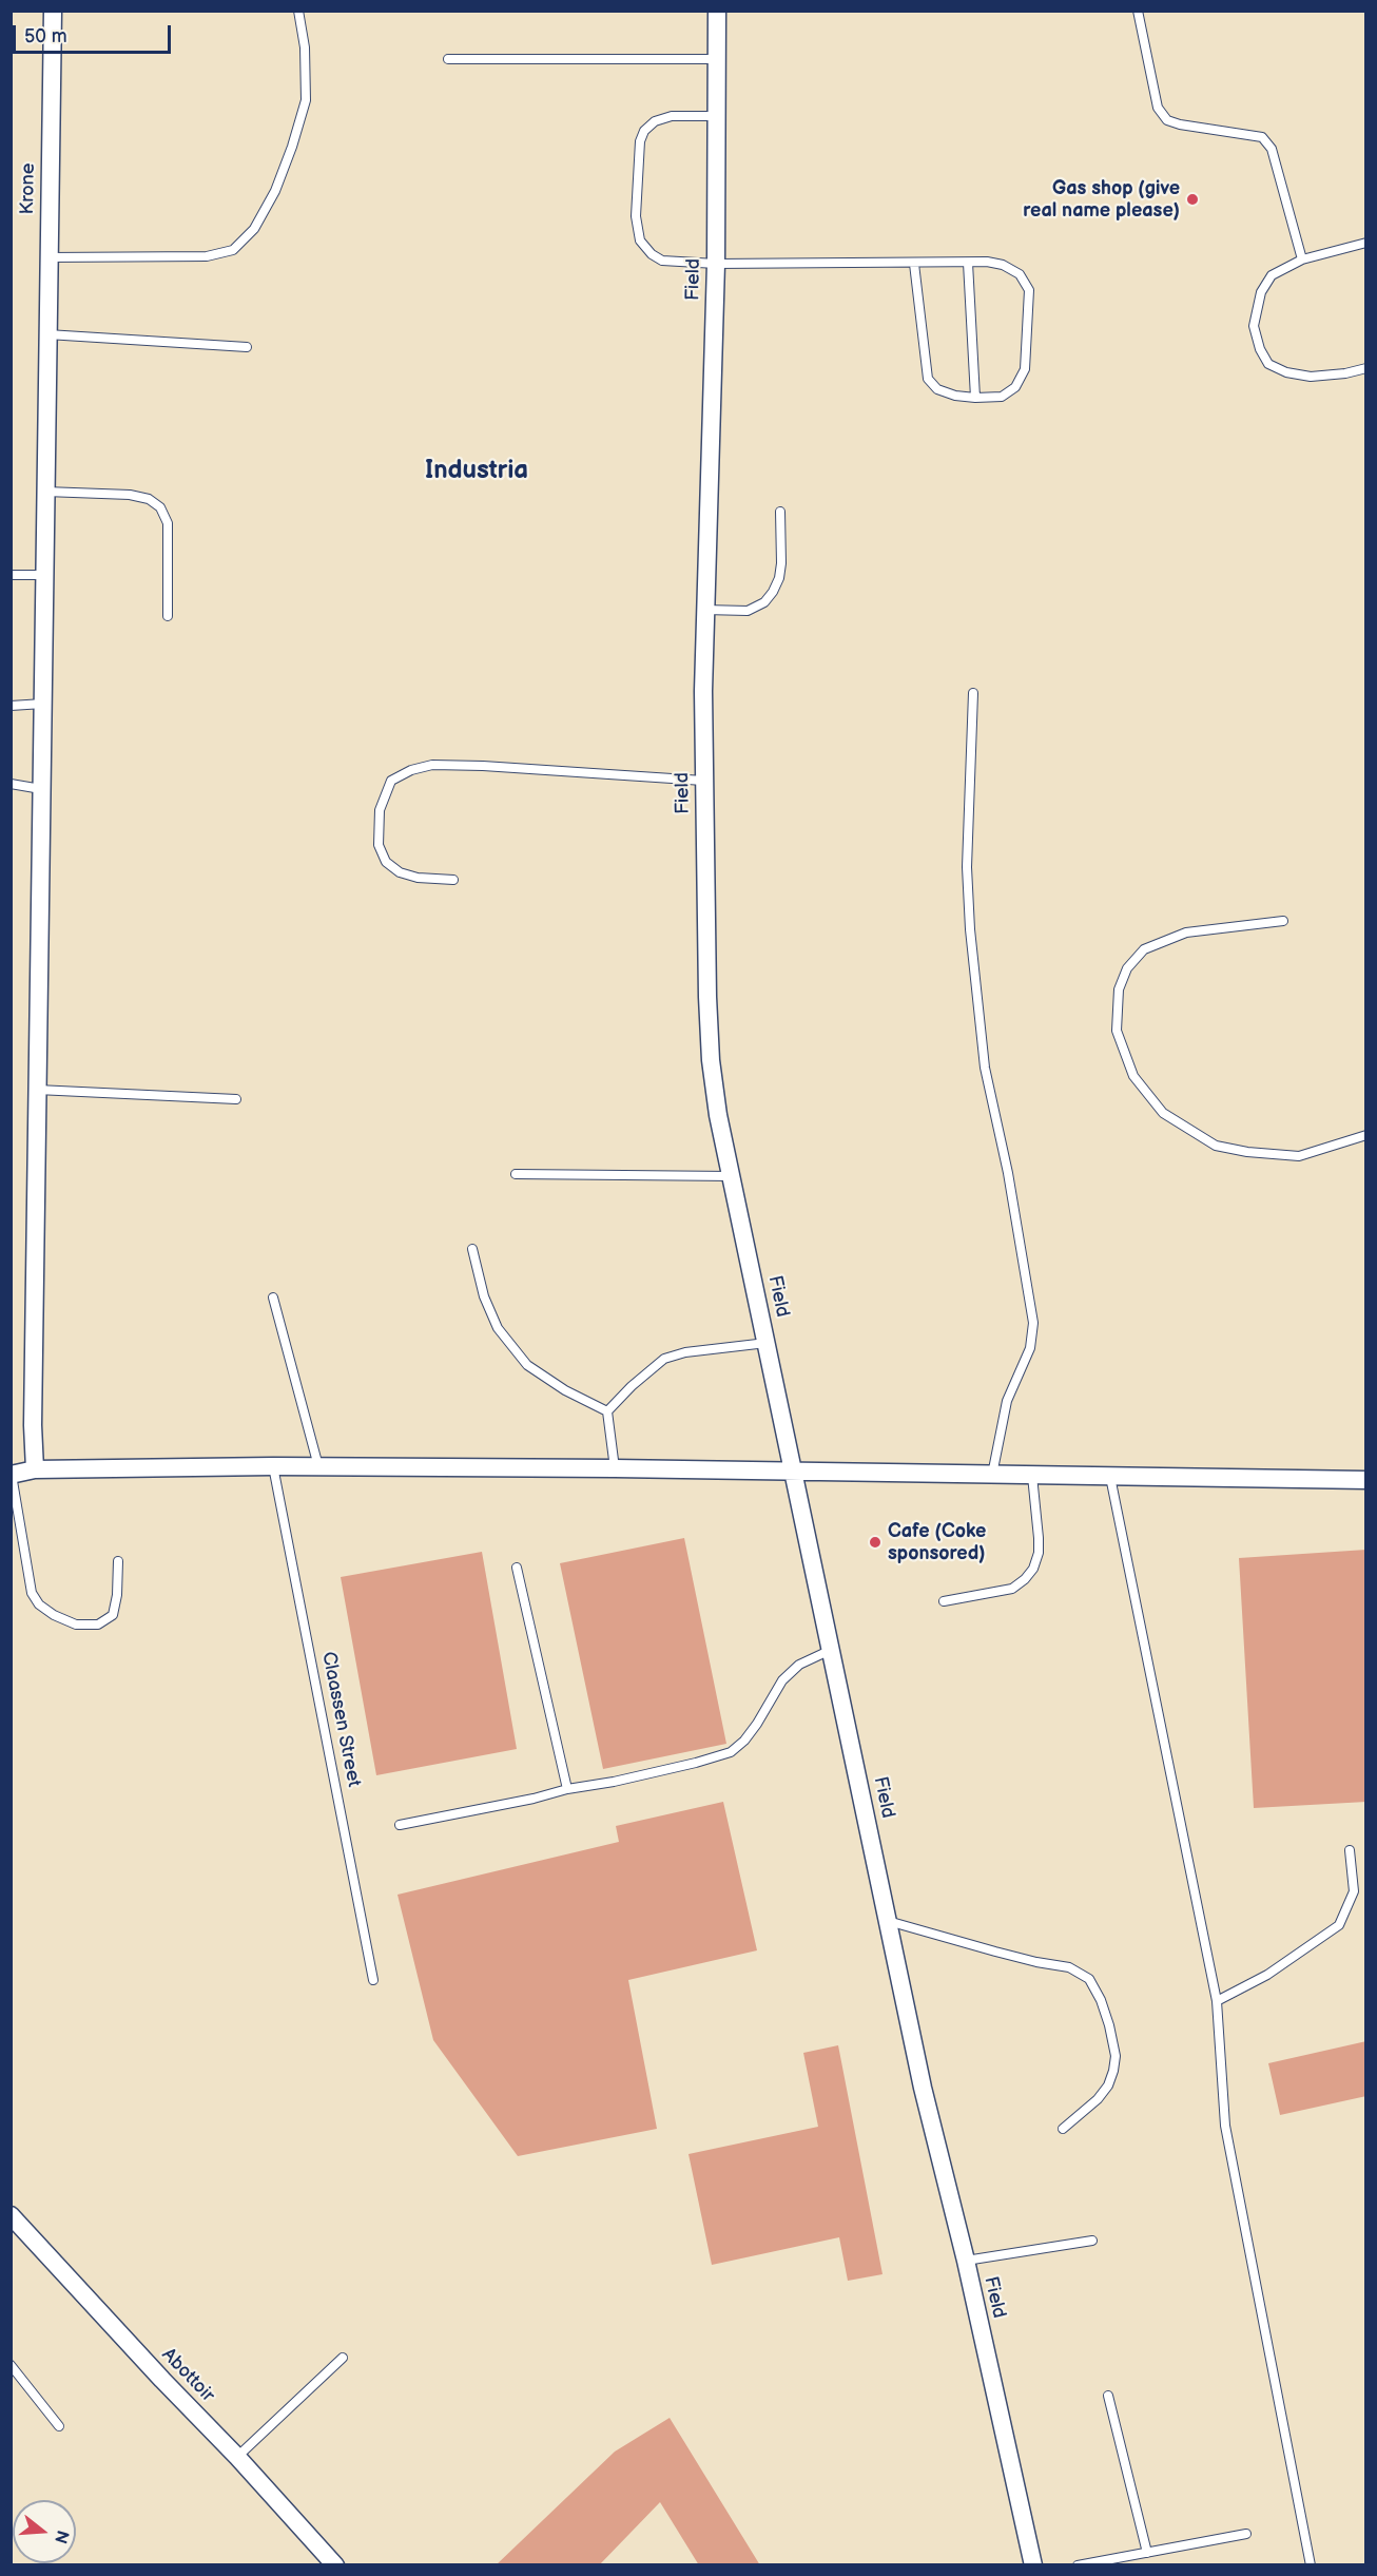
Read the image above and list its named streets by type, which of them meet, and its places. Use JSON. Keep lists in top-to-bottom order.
{
  "streets": {
    "street": ["Krone", "Field", "Abottoir"],
    "lane": ["Claassen Street"]
  },
  "districts": ["Industria"],
  "places": ["Gas shop (give real name please)", "Cafe (Coke sponsored)"],
  "scale_bar": "50 m",
  "north": "right"
}
